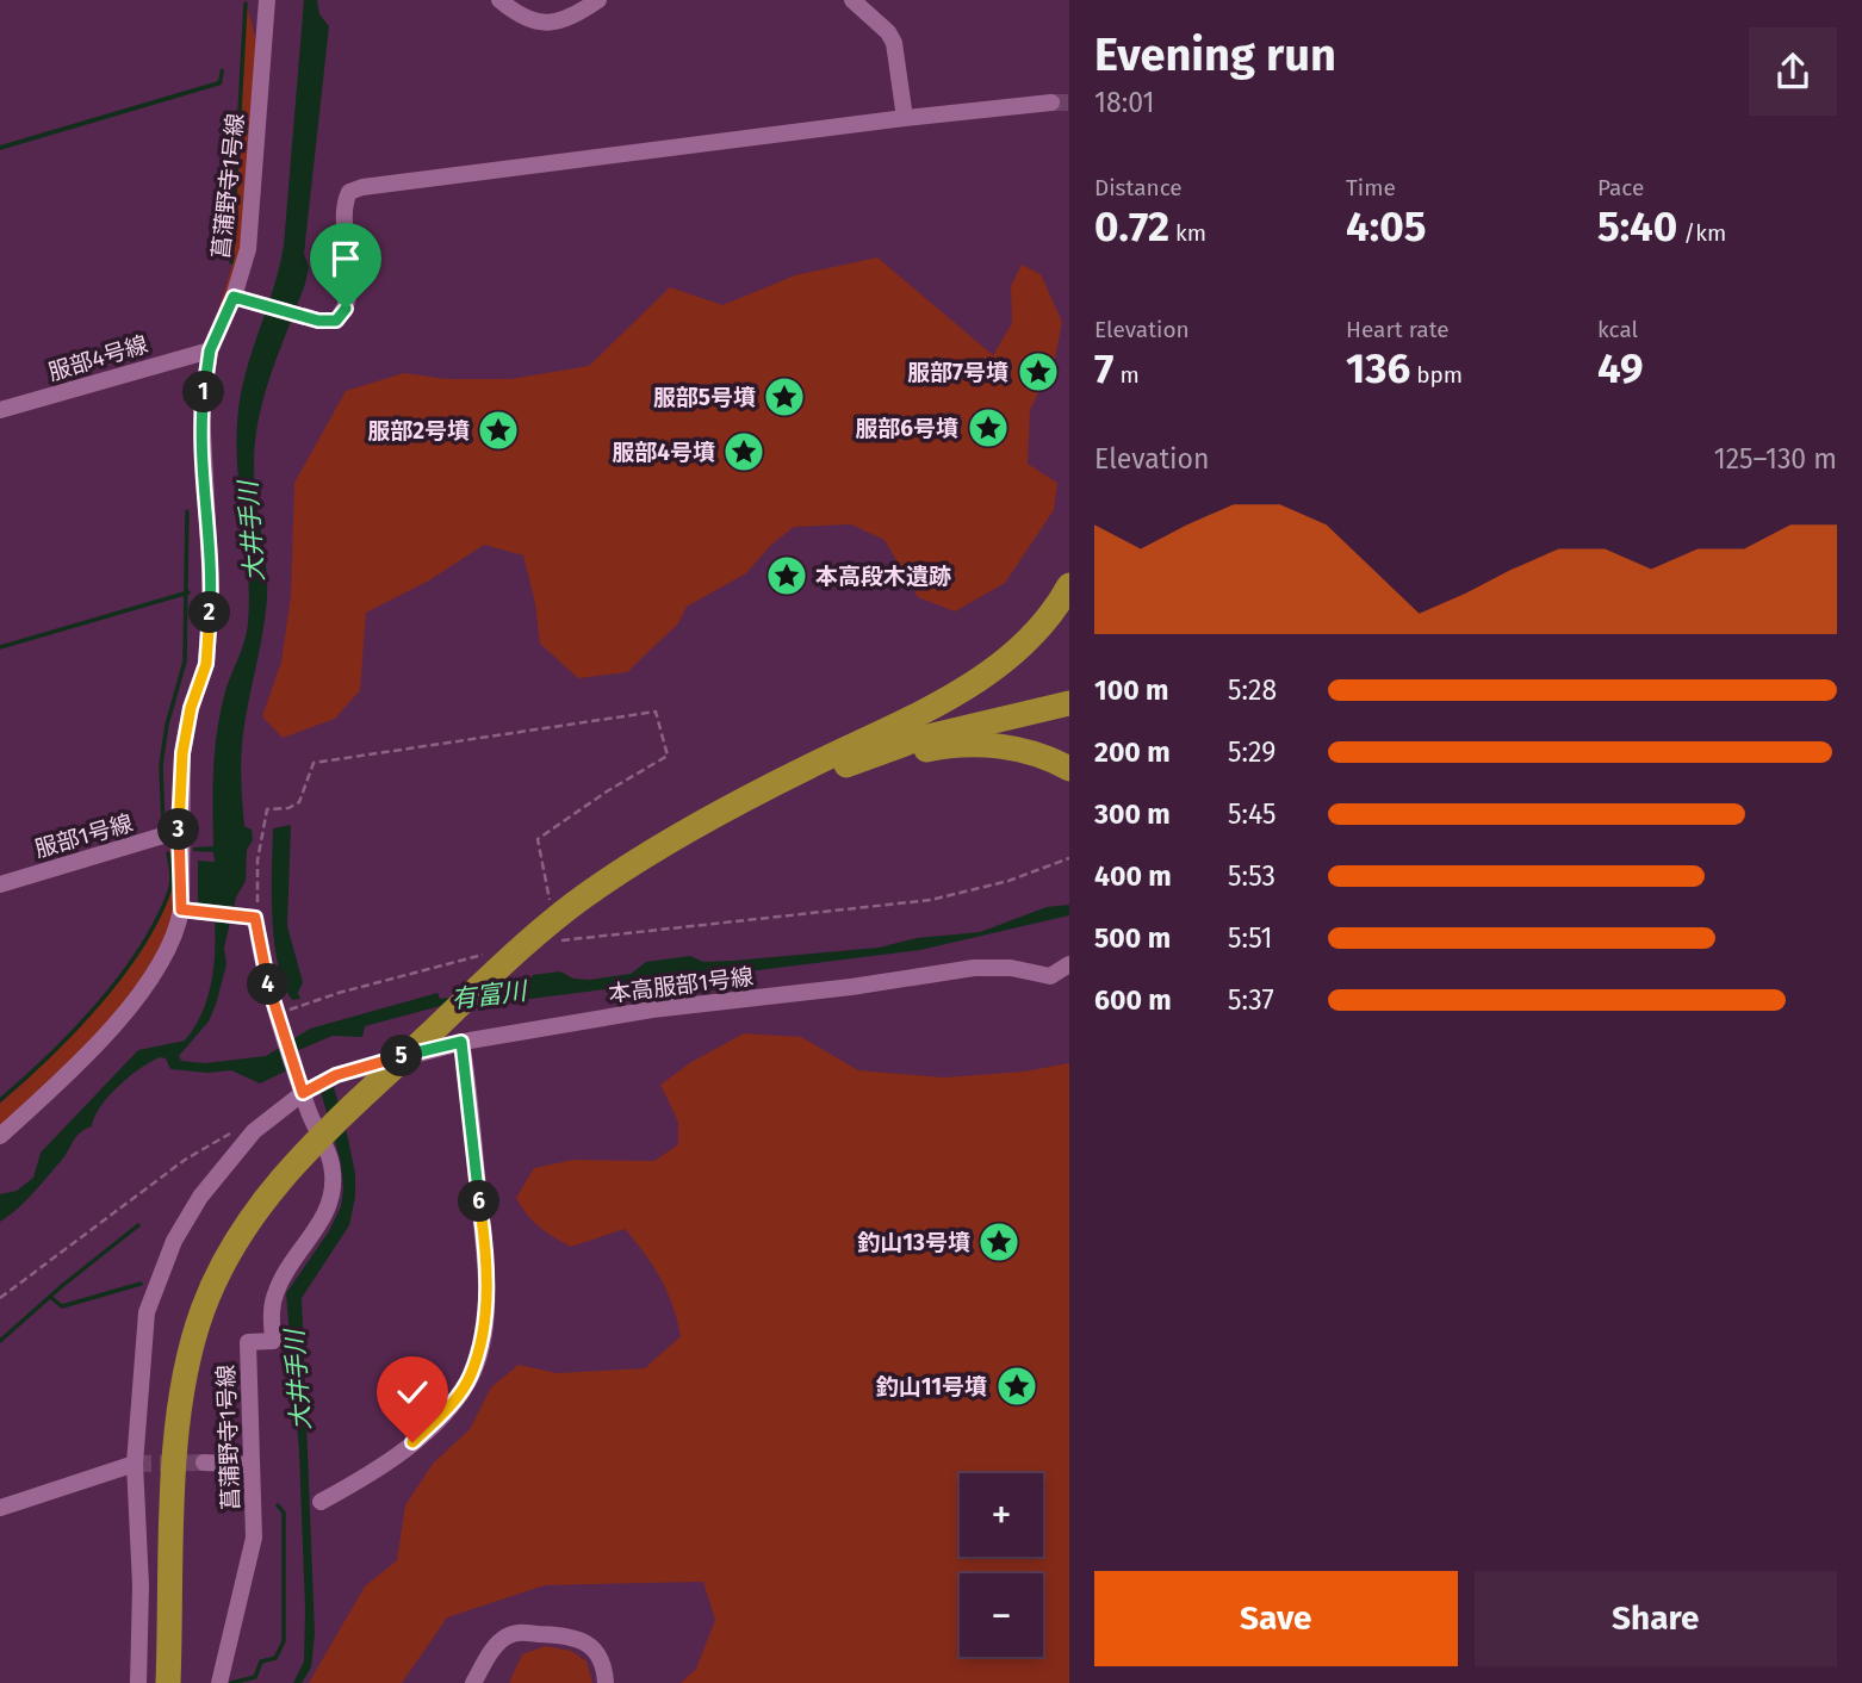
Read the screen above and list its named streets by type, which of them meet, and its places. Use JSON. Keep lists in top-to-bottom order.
{
  "streets": {
    "street": [
      "菖蒲野寺1号線",
      "服部4号線",
      "服部1号線",
      "本高服部1号線"
    ]
  },
  "crossings": [
    ["菖蒲野寺1号線", "服部4号線"],
    ["菖蒲野寺1号線", "服部1号線"],
    ["菖蒲野寺1号線", "本高服部1号線"]
  ],
  "water": ["大井手川", "有富川"],
  "places": {
    "place": [
      "服部7号墳",
      "服部5号墳",
      "服部6号墳",
      "服部2号墳",
      "服部4号墳",
      "本高段木遺跡",
      "釣山13号墳",
      "釣山11号墳"
    ]
  },
  "page": {
    "heading": ["Evening run", "18:01"],
    "stats": [
      ["Distance", "0.72 km"],
      ["Time", "4:05"],
      ["Pace", "5:40 /km"],
      ["Elevation", "7 m"],
      ["Heart rate", "136 bpm"],
      ["kcal", "49"]
    ],
    "pins": [
      "1",
      "2",
      "3",
      "4",
      "5",
      "6"
    ],
    "chart": ["Elevation", "125–130 m"],
    "list": [
      {
        "name": "100 m",
        "note": "5:28"
      },
      {
        "name": "200 m",
        "note": "5:29"
      },
      {
        "name": "300 m",
        "note": "5:45"
      },
      {
        "name": "400 m",
        "note": "5:53"
      },
      {
        "name": "500 m",
        "note": "5:51"
      },
      {
        "name": "600 m",
        "note": "5:37"
      }
    ],
    "map_buttons": ["+", "−"],
    "buttons": ["Save", "Share"]
  }
}
